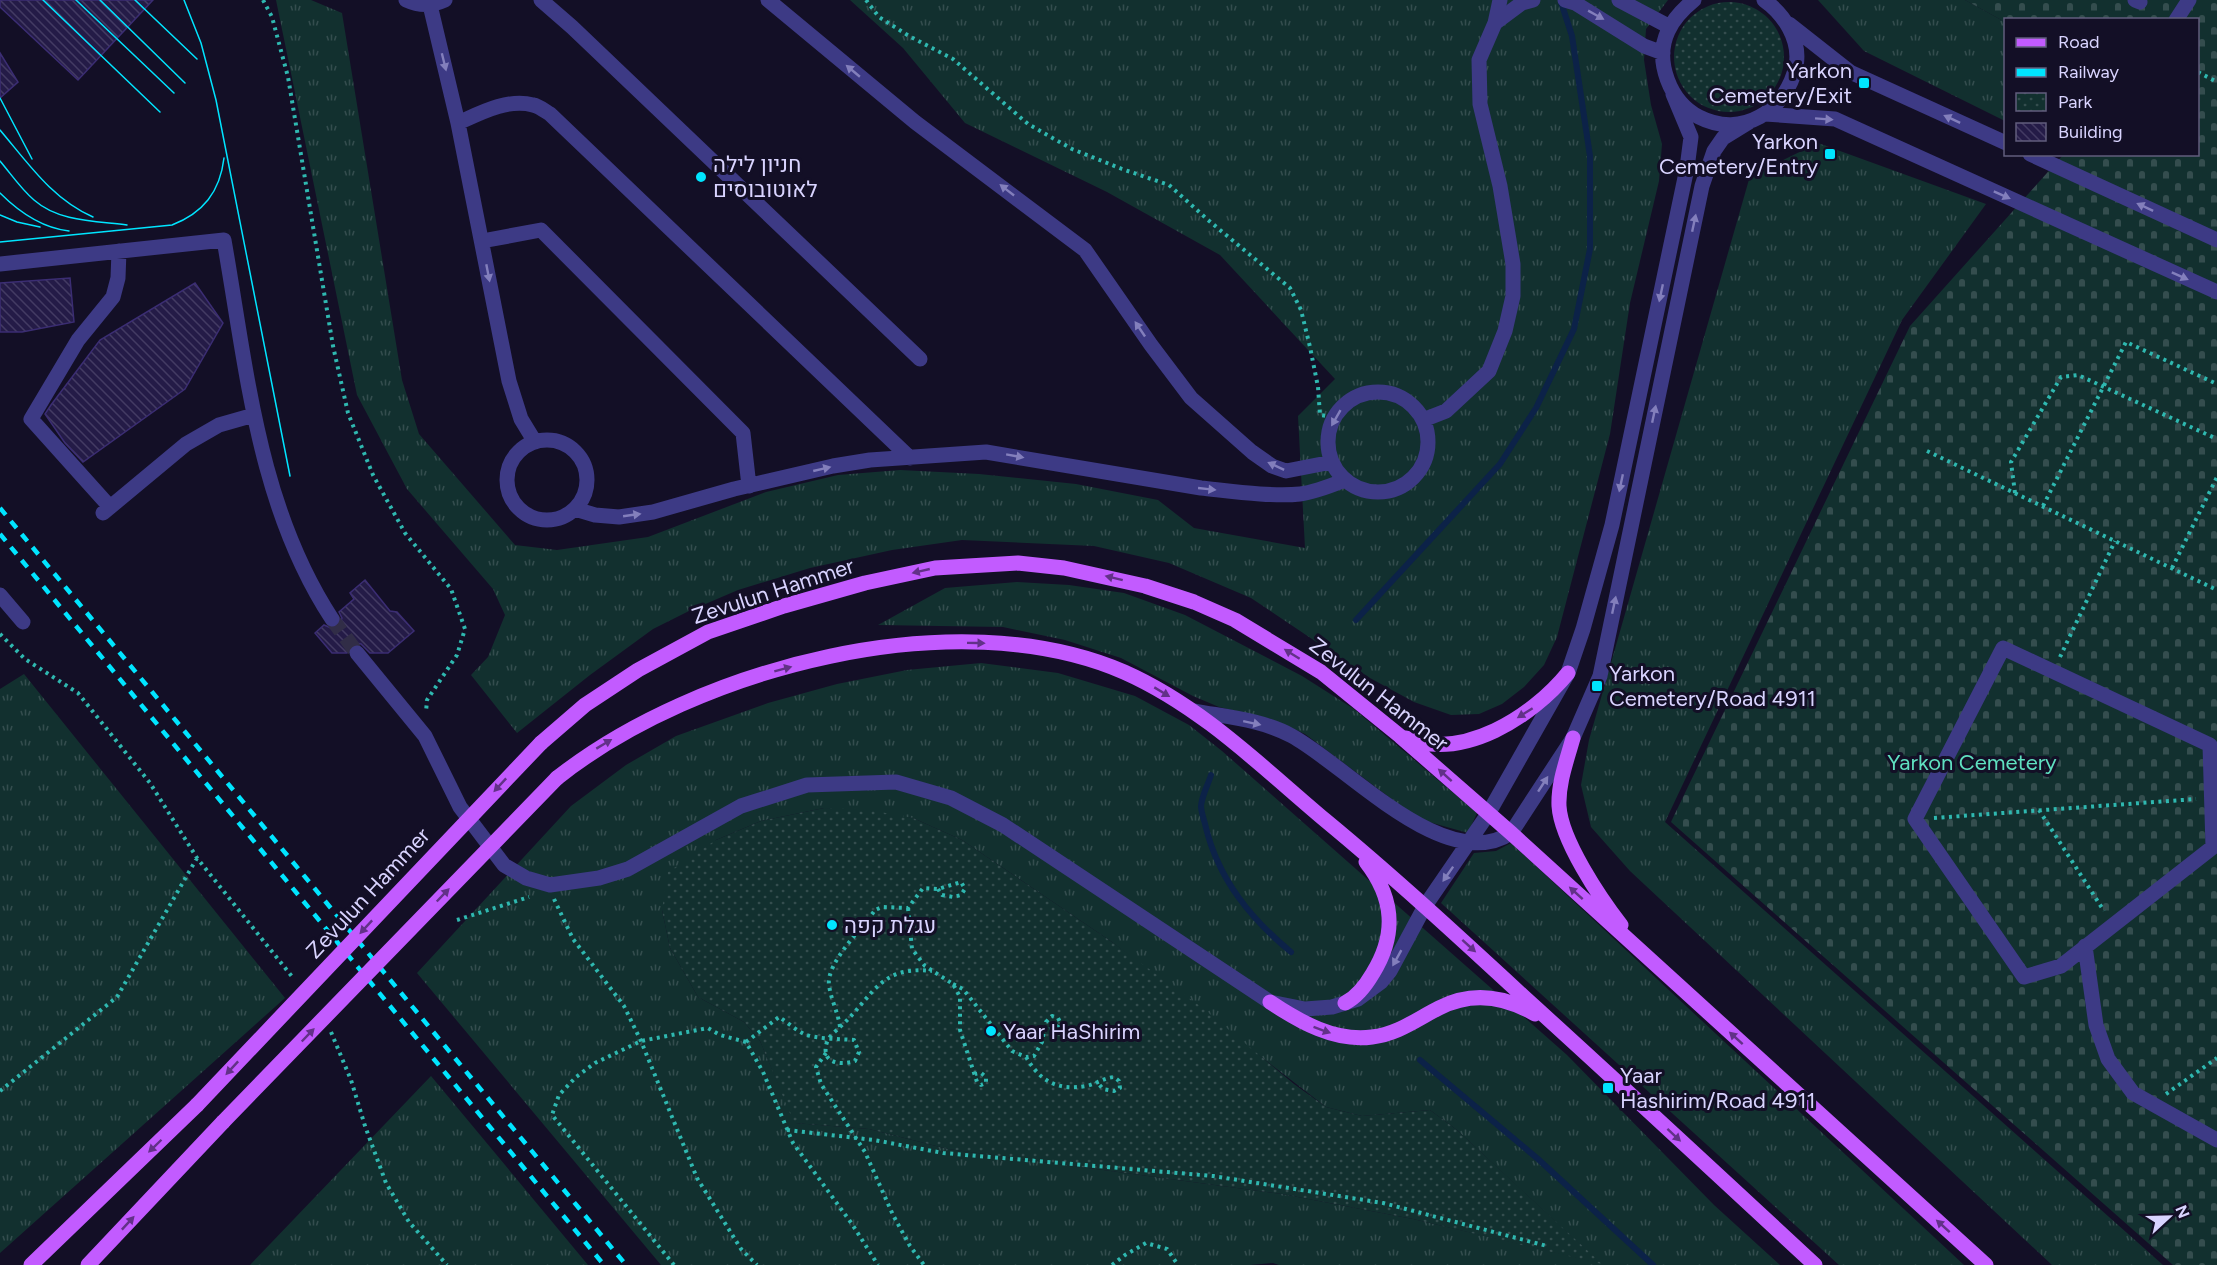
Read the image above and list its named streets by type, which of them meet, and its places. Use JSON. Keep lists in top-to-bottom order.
{
  "streets": {
    "main road": ["Zevulun Hammer"]
  },
  "one_way": ["Zevulun Hammer"],
  "parks": ["Yarkon Cemetery"],
  "places": {
    "transit": [
      "Yarkon Cemetery/Exit",
      "Yarkon Cemetery/Entry",
      "Yarkon Cemetery/Road 4911",
      "Yaar Hashirim/Road 4911"
    ],
    "other": ["חניון לילה לאוטובוסים", "עגלת קפה", "Yaar HaShirim"]
  },
  "legend": [
    "Road",
    "Railway",
    "Park",
    "Building"
  ],
  "north": "right"
}
